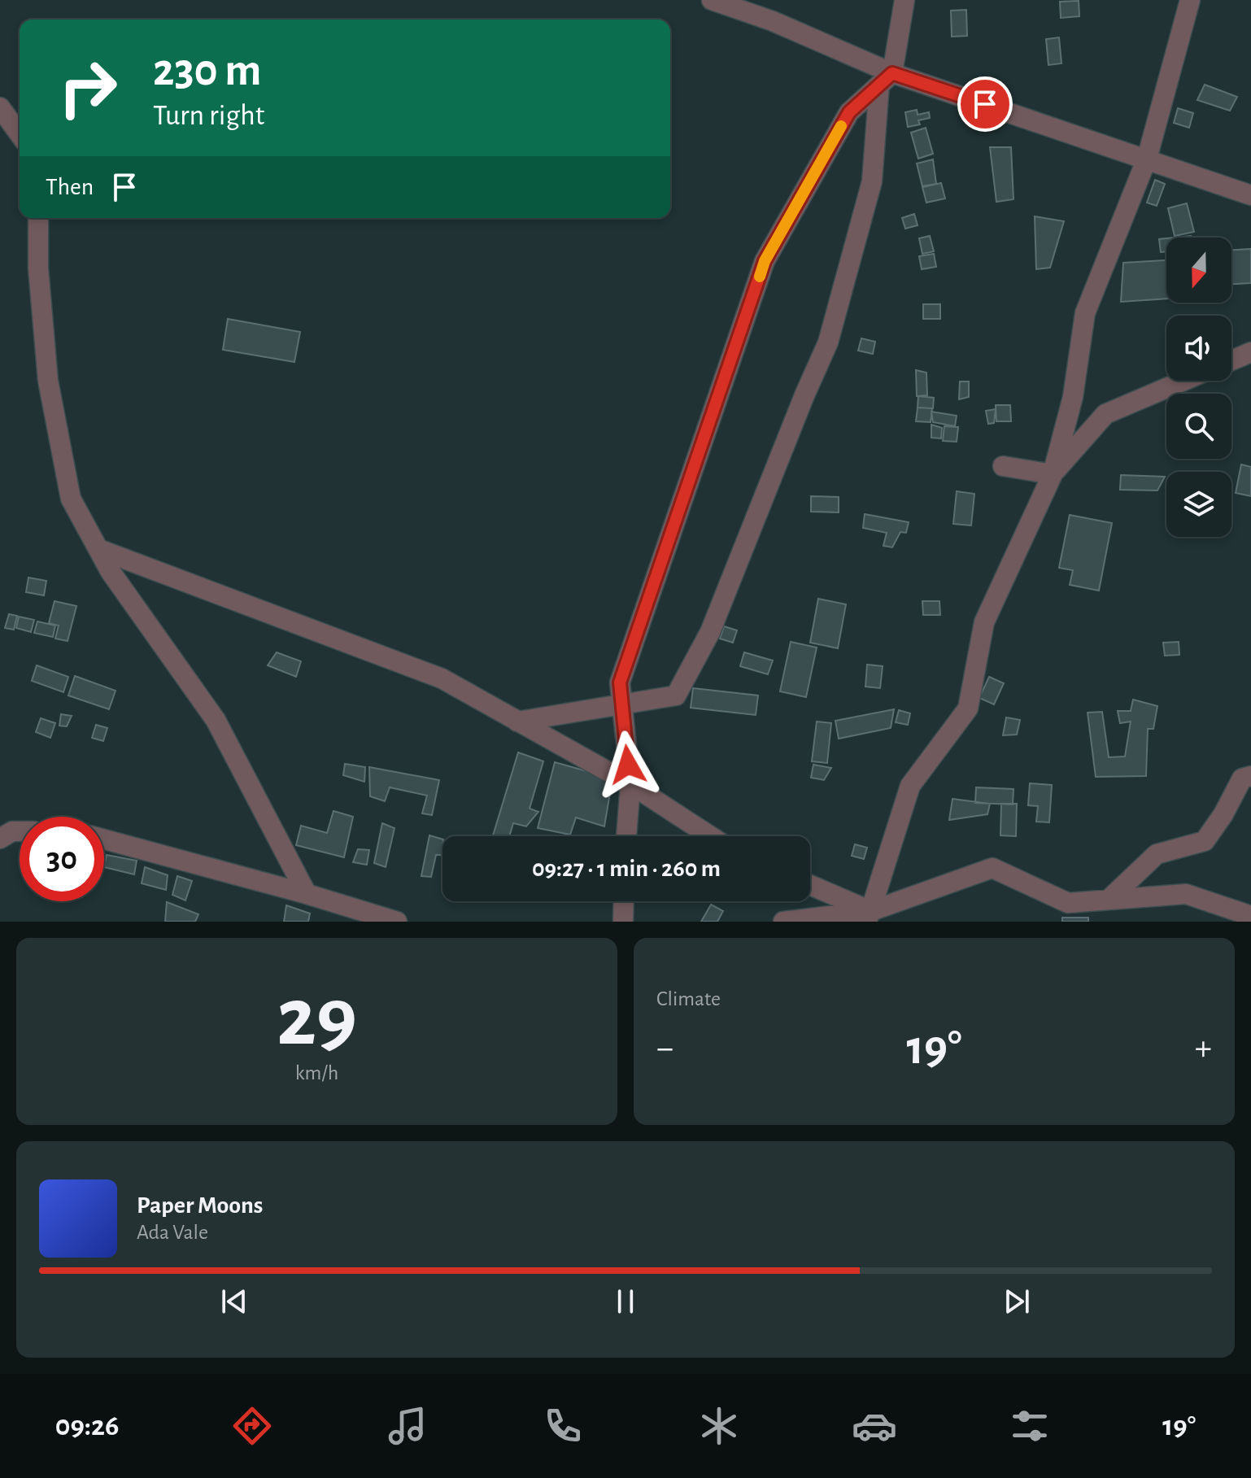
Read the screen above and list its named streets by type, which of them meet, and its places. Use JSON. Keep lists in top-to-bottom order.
{
  "north": "bottom",
  "page": {
    "turn": ["230 m", "Turn right"],
    "then": "Then",
    "limit": "30",
    "trip": "09:27 · 1 min · 260 m",
    "tile": [
      ["29", "km/h"],
      "Climate"
    ],
    "heat": ["−", "19°", "+"],
    "song": ["Paper Moons", "Ada Vale"],
    "tabs": ["09:26", "19°"]
  }
}
